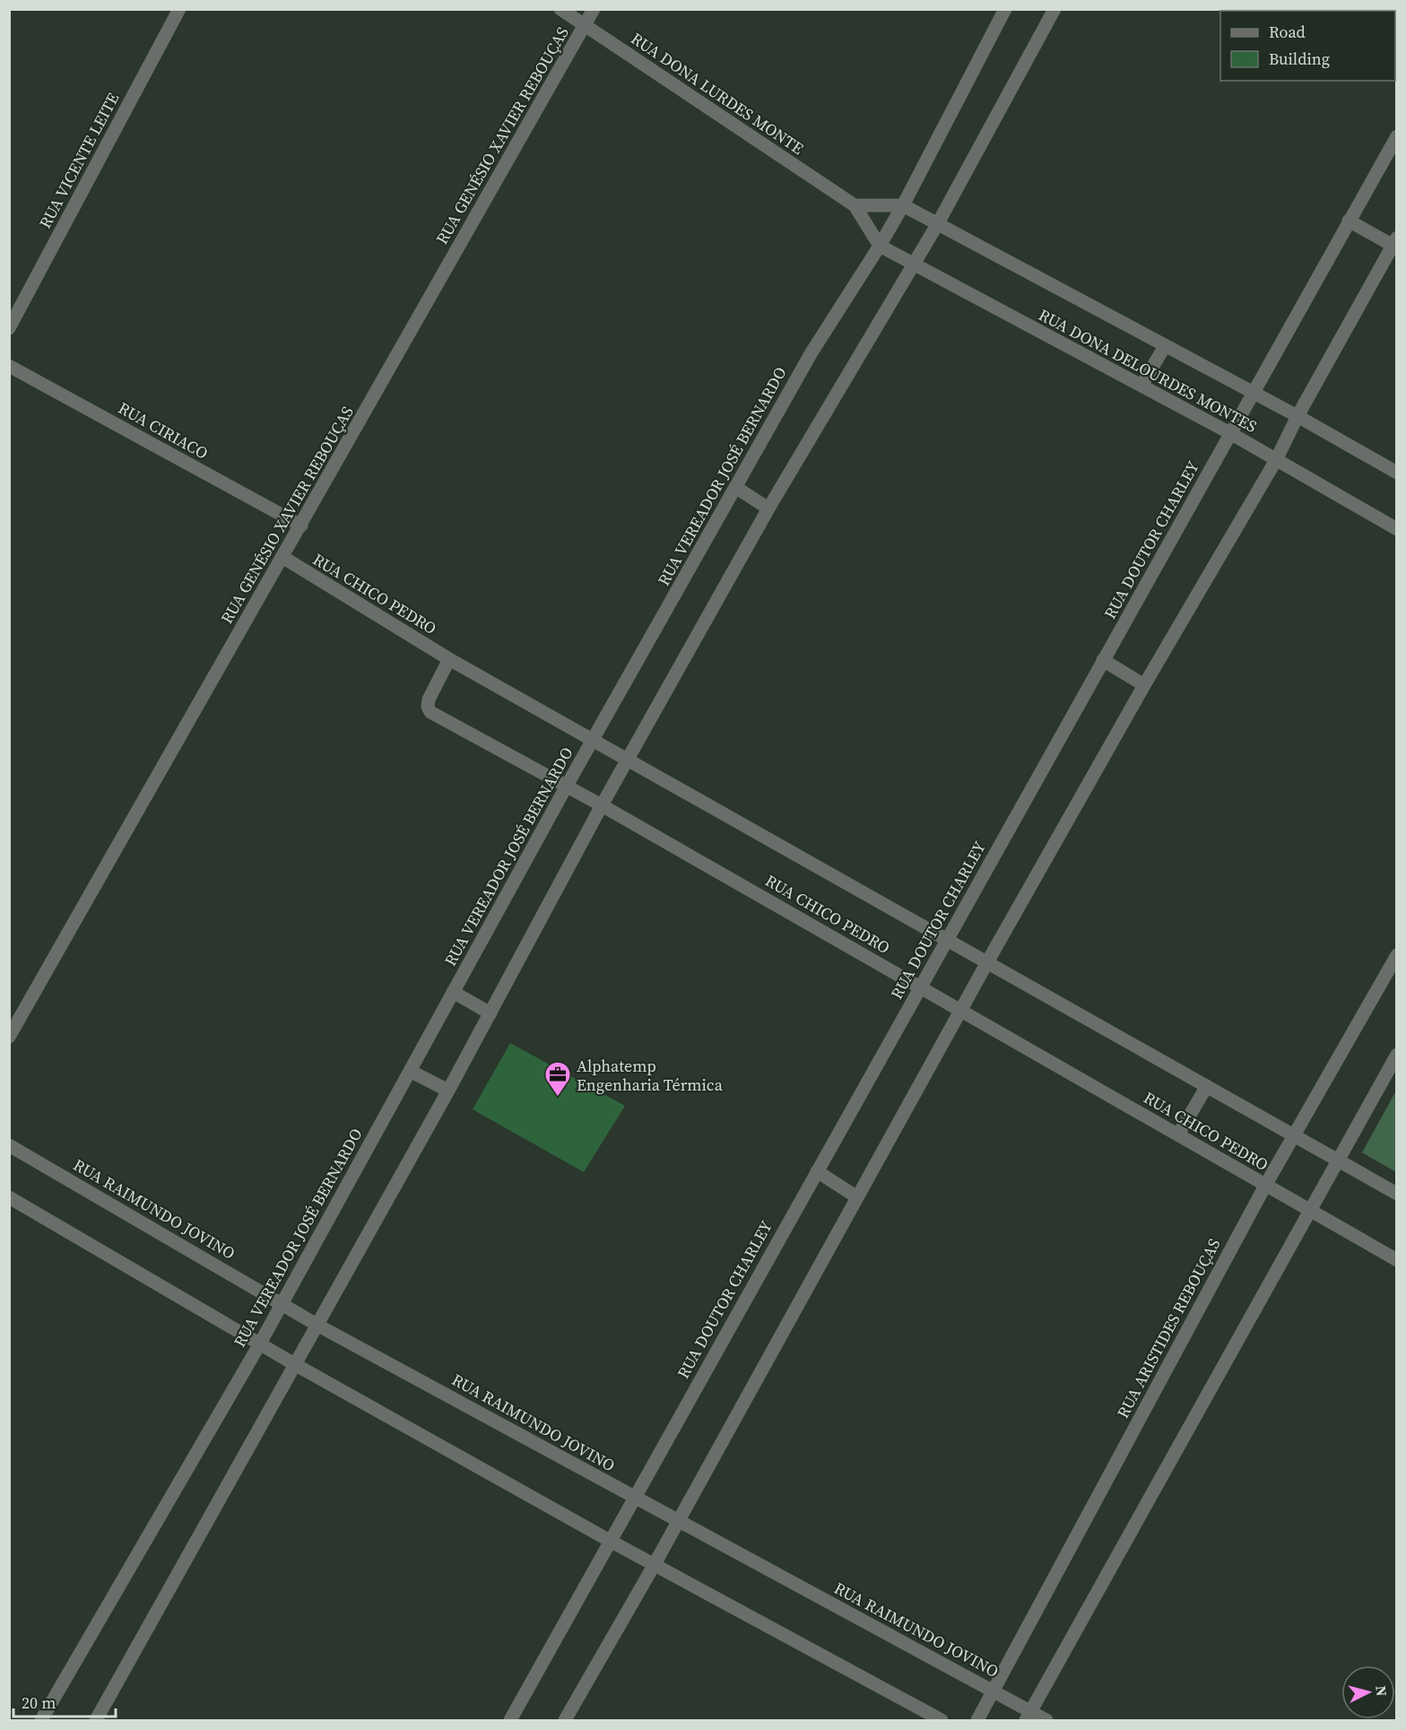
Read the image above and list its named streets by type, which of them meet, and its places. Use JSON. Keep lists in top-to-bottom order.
{
  "streets": {
    "street": [
      "RUA DONA LURDES MONTE",
      "RUA GENÉSIO XAVIER REBOUÇAS",
      "RUA VICENTE LEITE",
      "RUA DONA DELOURDES MONTES",
      "RUA CIRIACO",
      "RUA VEREADOR JOSÉ BERNARDO",
      "RUA DOUTOR CHARLEY",
      "RUA CHICO PEDRO",
      "RUA RAIMUNDO JOVINO",
      "RUA ARISTIDES REBOUÇAS"
    ]
  },
  "crossings": [
    ["RUA DONA LURDES MONTE", "RUA GENÉSIO XAVIER REBOUÇAS"],
    ["RUA DONA LURDES MONTE", "RUA DONA DELOURDES MONTES"],
    ["RUA DONA LURDES MONTE", "RUA VEREADOR JOSÉ BERNARDO"],
    ["RUA GENÉSIO XAVIER REBOUÇAS", "RUA CIRIACO"],
    ["RUA GENÉSIO XAVIER REBOUÇAS", "RUA CHICO PEDRO"],
    ["RUA DONA DELOURDES MONTES", "RUA VEREADOR JOSÉ BERNARDO"],
    ["RUA DONA DELOURDES MONTES", "RUA DOUTOR CHARLEY"],
    ["RUA VEREADOR JOSÉ BERNARDO", "RUA CHICO PEDRO"],
    ["RUA VEREADOR JOSÉ BERNARDO", "RUA RAIMUNDO JOVINO"],
    ["RUA DOUTOR CHARLEY", "RUA CHICO PEDRO"],
    ["RUA DOUTOR CHARLEY", "RUA RAIMUNDO JOVINO"],
    ["RUA CHICO PEDRO", "RUA ARISTIDES REBOUÇAS"],
    ["RUA RAIMUNDO JOVINO", "RUA ARISTIDES REBOUÇAS"]
  ],
  "places": {
    "office": ["Alphatemp Engenharia Térmica"]
  },
  "legend": ["Road", "Building"],
  "scale_bar": "20 m",
  "north": "right"
}
